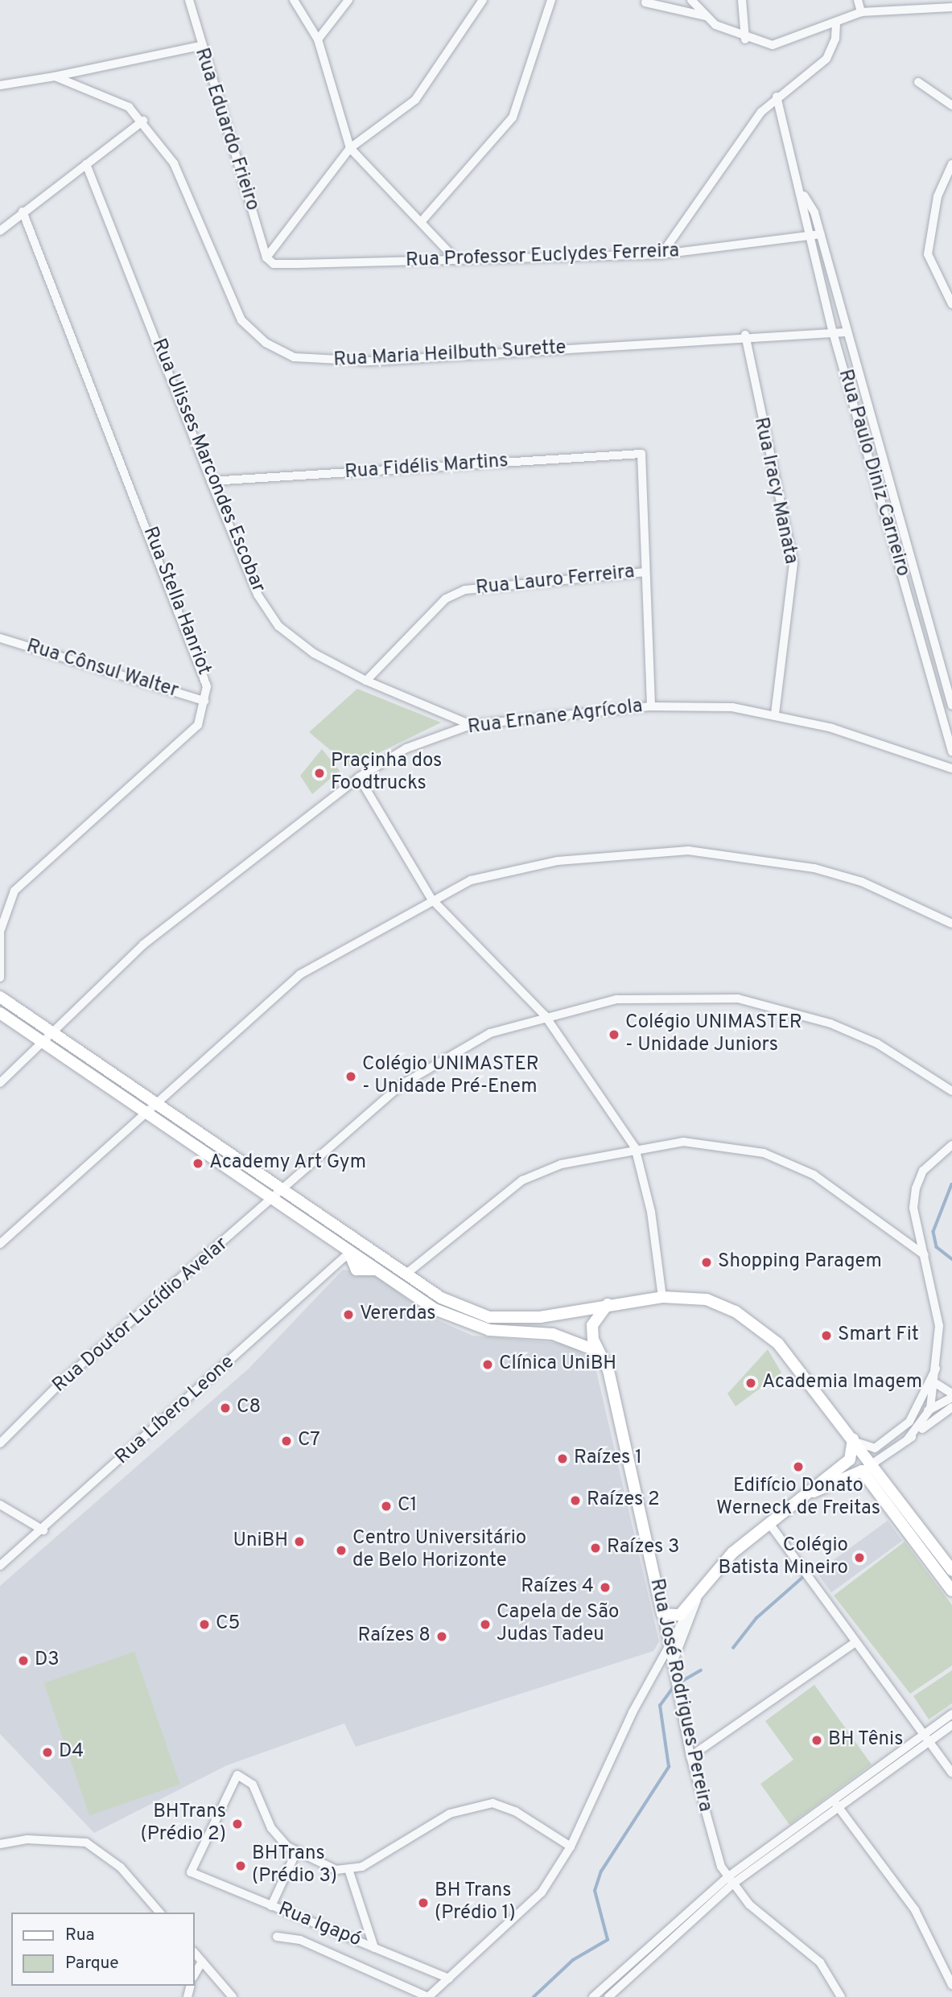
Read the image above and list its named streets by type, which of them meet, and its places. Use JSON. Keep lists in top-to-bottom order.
{
  "streets": {
    "main road": ["Rua José Rodrigues Pereira"],
    "street": [
      "Rua Eduardo Frieiro",
      "Rua Professor Euclydes Ferreira",
      "Rua Maria Heilbuth Surette",
      "Rua Ulisses Marcondes Escobar",
      "Rua Fidélis Martins",
      "Rua Paulo Diniz Carneiro",
      "Rua Iracy Manata",
      "Rua Lauro Ferreira",
      "Rua Stella Hanriot",
      "Rua Cônsul Walter",
      "Rua Ernane Agrícola",
      "Rua Doutor Lucídio Avelar",
      "Rua Líbero Leone",
      "Rua Igapó"
    ]
  },
  "crossings": [
    ["Rua Eduardo Frieiro", "Rua Professor Euclydes Ferreira"],
    ["Rua Professor Euclydes Ferreira", "Rua Paulo Diniz Carneiro"],
    ["Rua Maria Heilbuth Surette", "Rua Paulo Diniz Carneiro"],
    ["Rua Maria Heilbuth Surette", "Rua Iracy Manata"],
    ["Rua Ulisses Marcondes Escobar", "Rua Fidélis Martins"],
    ["Rua Ulisses Marcondes Escobar", "Rua Lauro Ferreira"],
    ["Rua Ulisses Marcondes Escobar", "Rua Ernane Agrícola"],
    ["Rua Fidélis Martins", "Rua Lauro Ferreira"],
    ["Rua Iracy Manata", "Rua Ernane Agrícola"],
    ["Rua Stella Hanriot", "Rua Cônsul Walter"]
  ],
  "places": [
    "Praçinha dos Foodtrucks",
    "Colégio UNIMASTER - Unidade Juniors",
    "Colégio UNIMASTER - Unidade Pré-Enem",
    "Academy Art Gym",
    "Shopping Paragem",
    "Vererdas",
    "Smart Fit",
    "Clínica UniBH",
    "Academia Imagem",
    "C8",
    "C7",
    "Raízes 1",
    "Edifício Donato Werneck de Freitas",
    "Raízes 2",
    "C1",
    "UniBH",
    "Raízes 3",
    "Centro Universitário de Belo Horizonte",
    "Colégio Batista Mineiro",
    "Raízes 4",
    "C5",
    "Capela de São Judas Tadeu",
    "Raízes 8",
    "D3",
    "BH Tênis",
    "D4",
    "BHTrans (Prédio 2)",
    "BHTrans (Prédio 3)",
    "BH Trans (Prédio 1)"
  ],
  "legend": ["Rua", "Parque"]
}
